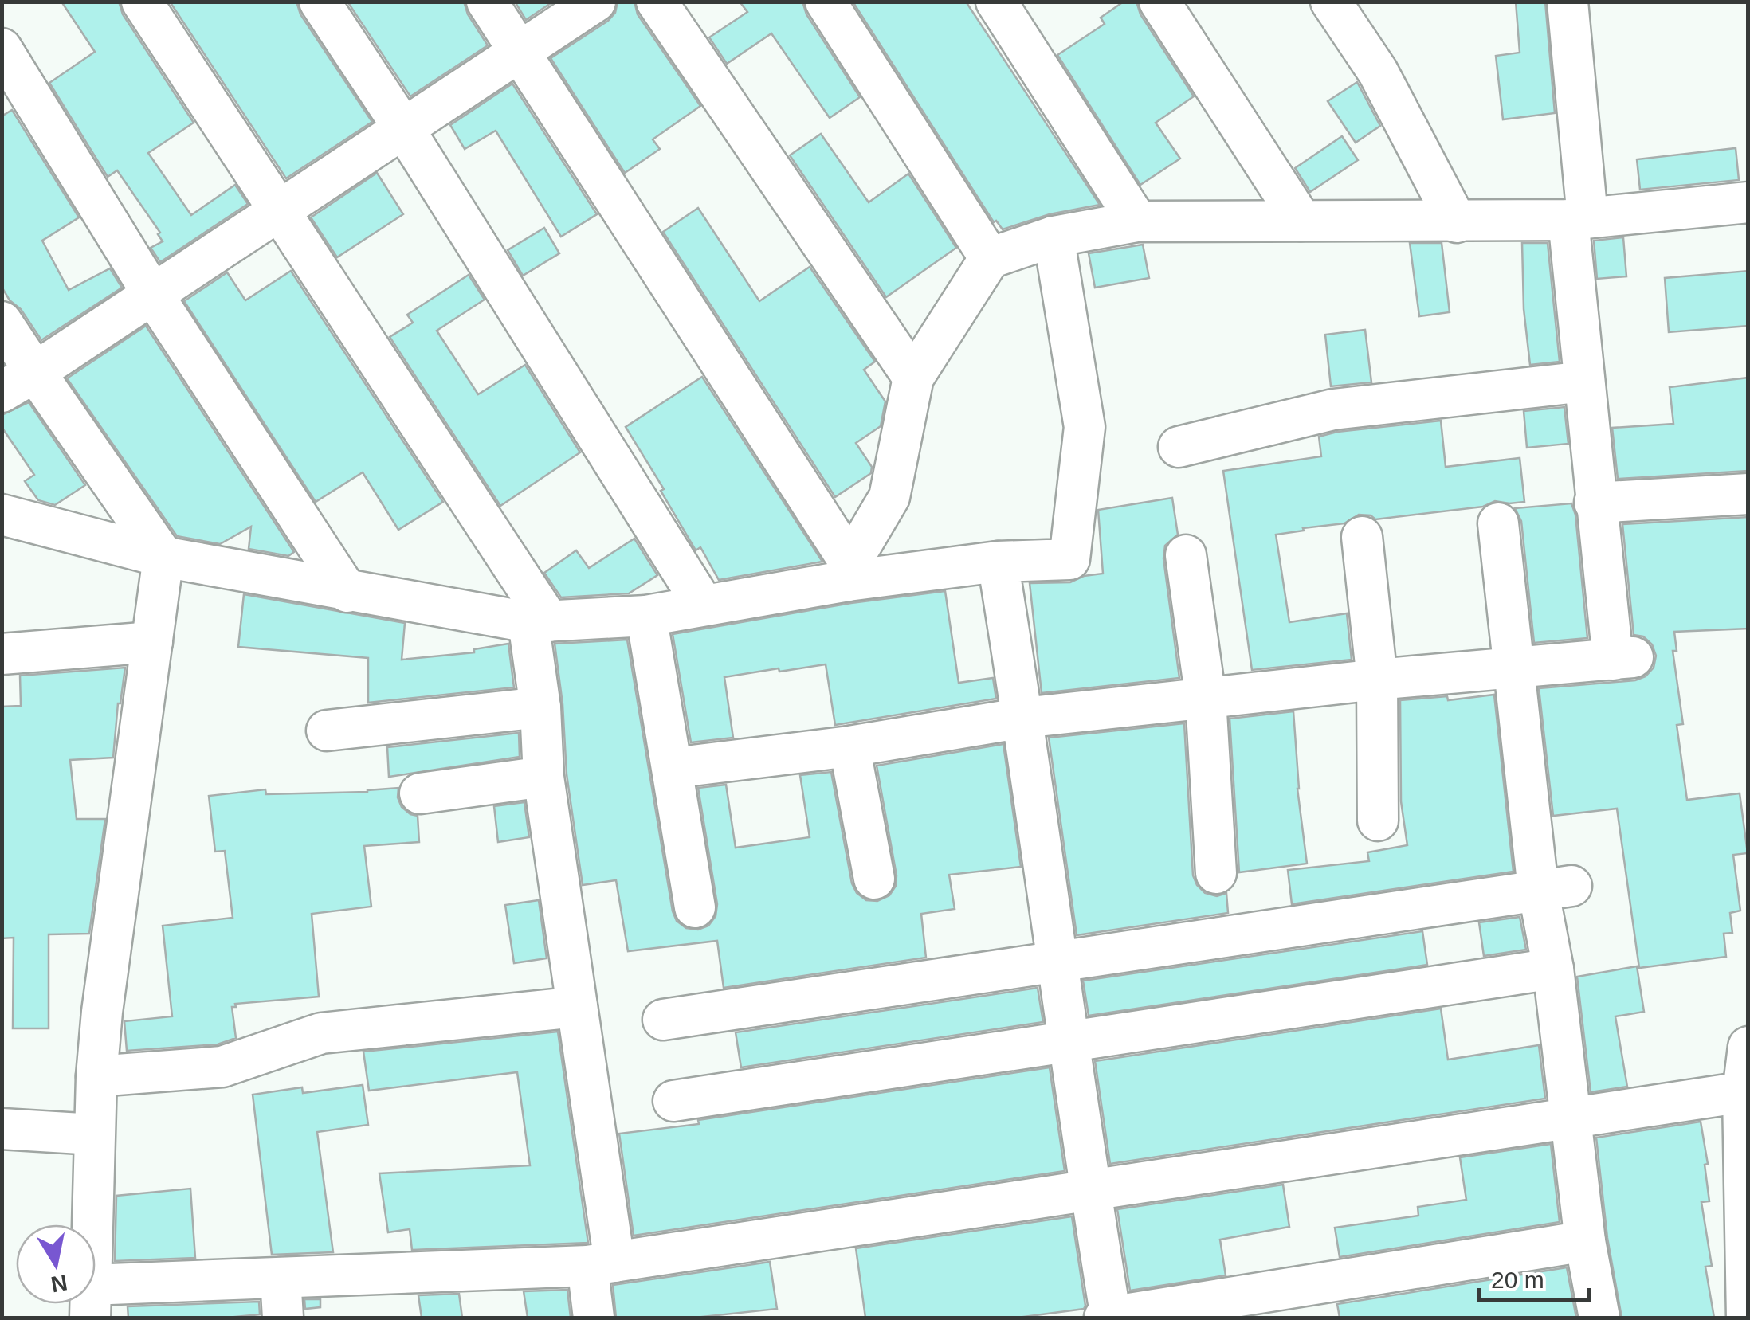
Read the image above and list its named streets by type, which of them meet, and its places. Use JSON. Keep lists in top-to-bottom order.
{
  "scale_bar": "20 m",
  "north": "bottom"
}
